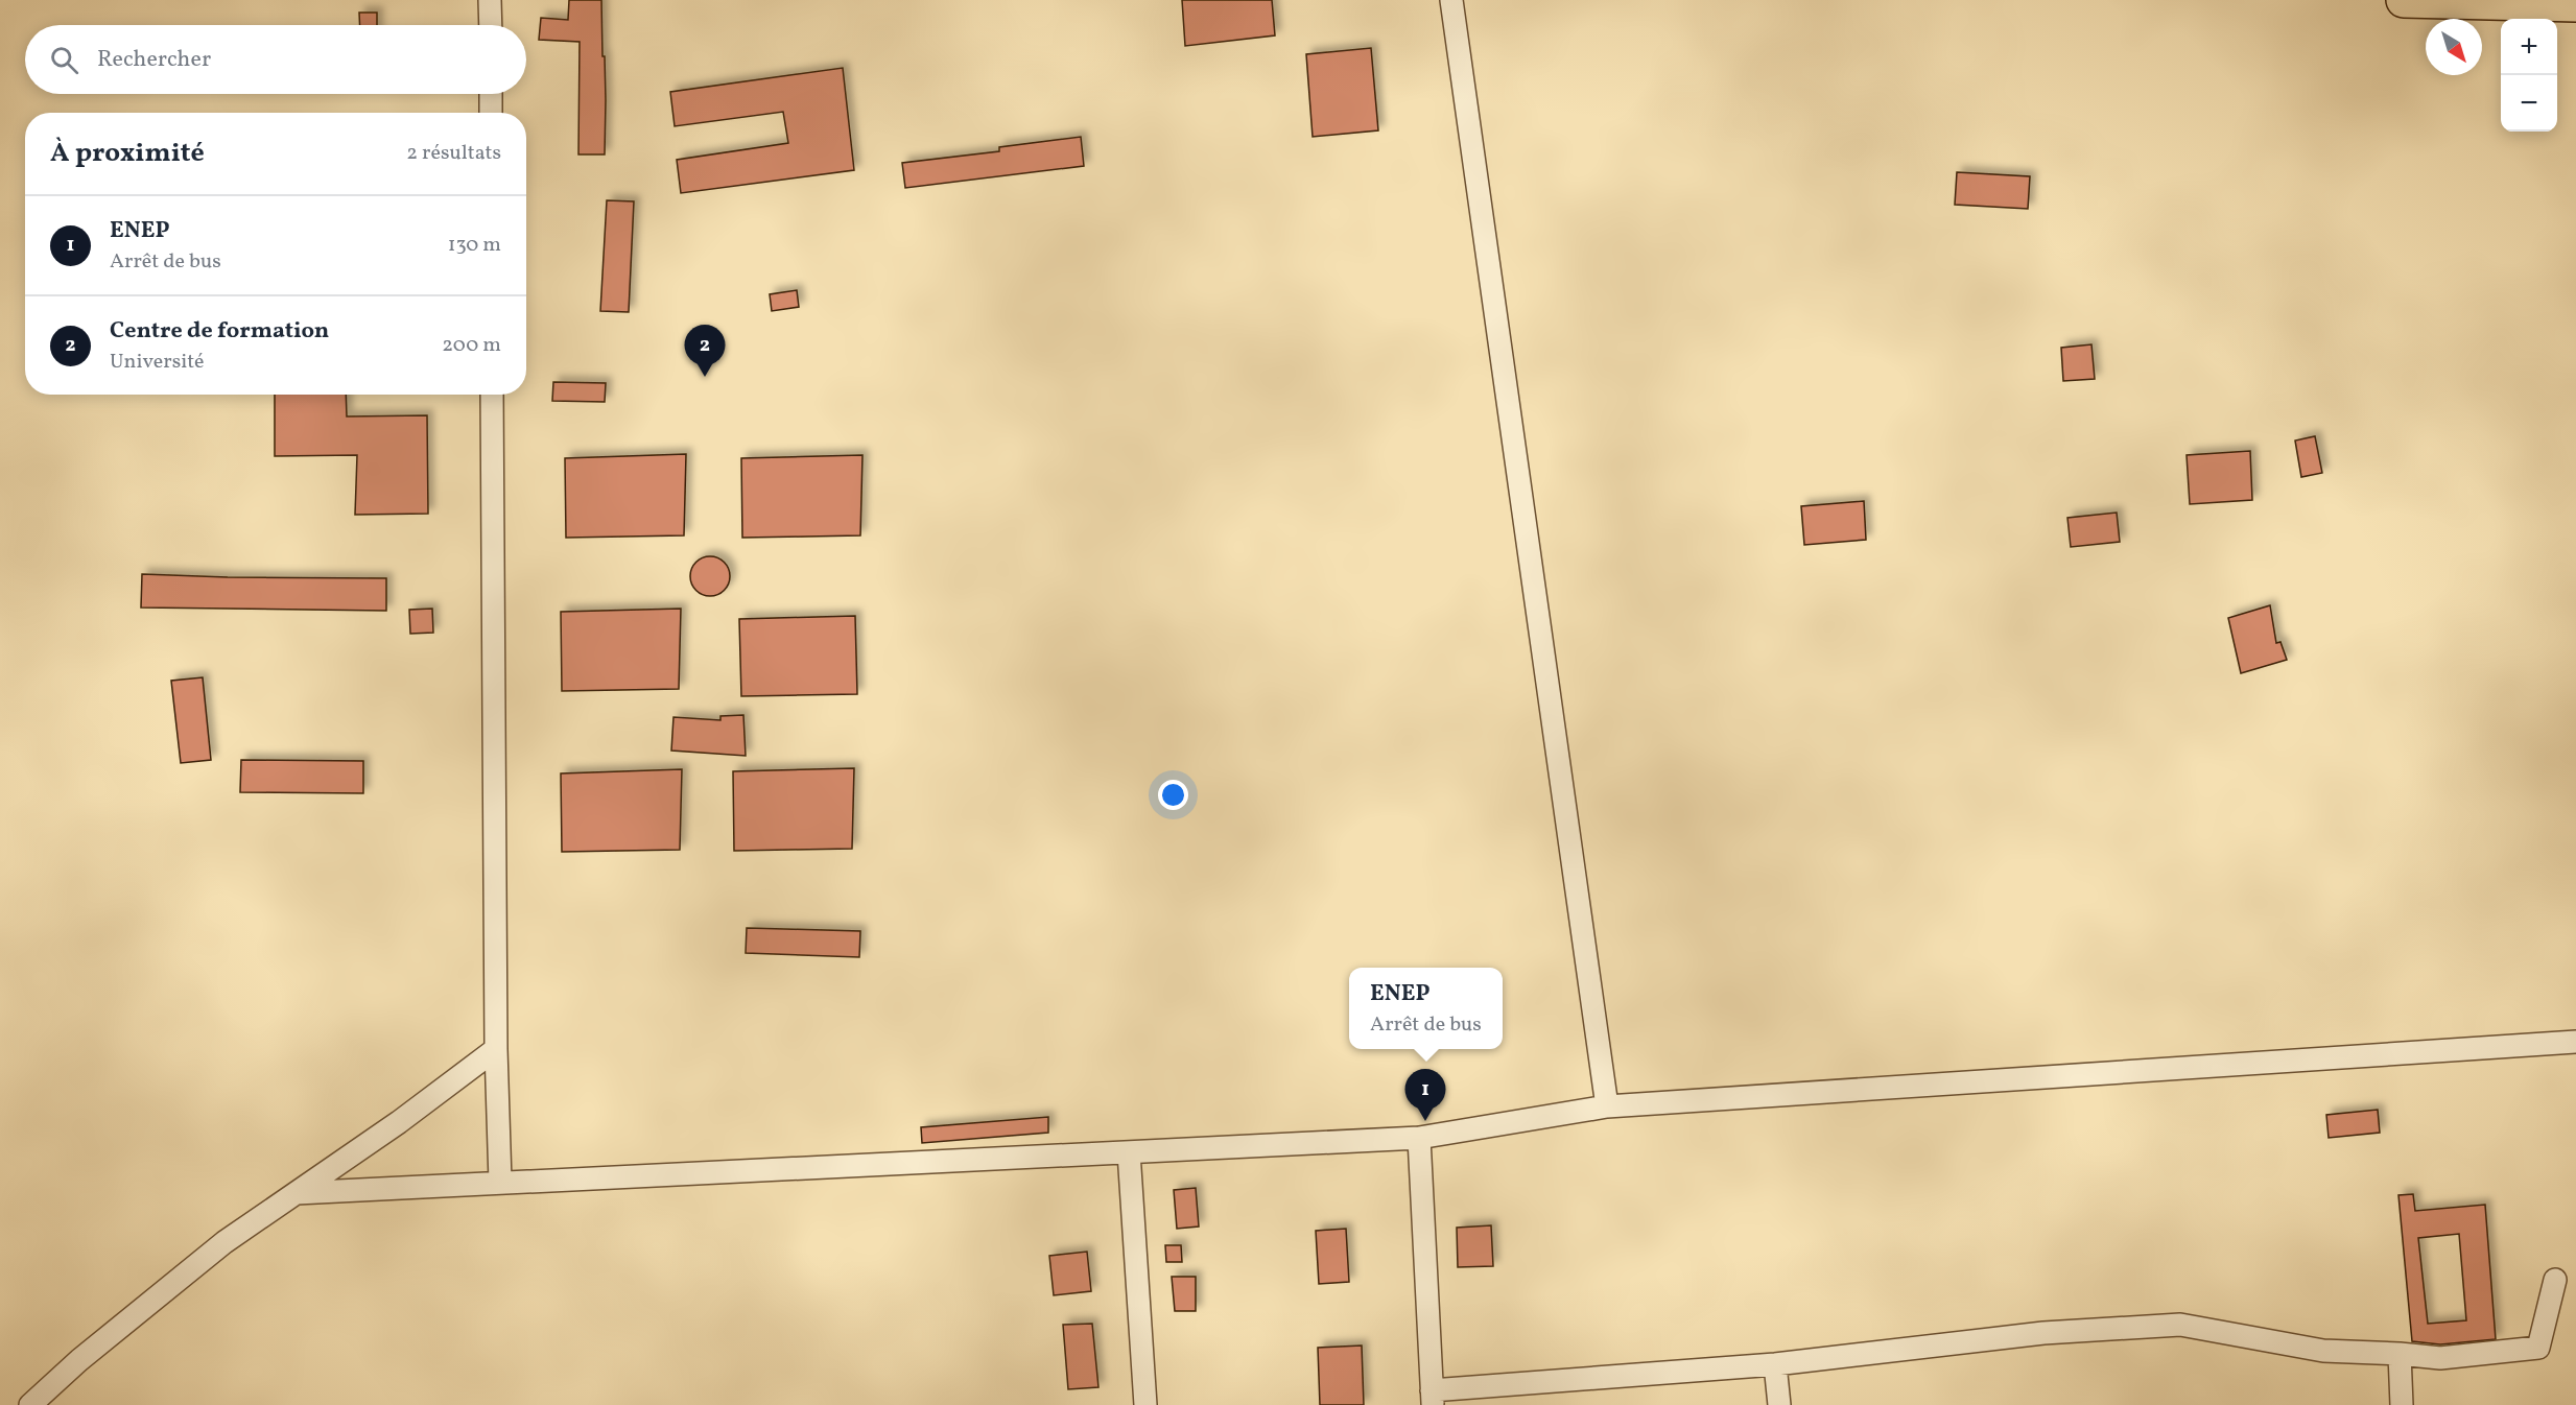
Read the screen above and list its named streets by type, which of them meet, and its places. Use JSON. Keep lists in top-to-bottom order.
{
  "north": "bottom right",
  "page": {
    "map_buttons": ["+", "−"],
    "search": "Rechercher",
    "heading": ["À proximité", "2 résultats"],
    "list": [
      {
        "mark": "1",
        "name": "ENEP",
        "note": "Arrêt de bus",
        "value": "130 m"
      },
      {
        "mark": "2",
        "name": "Centre de formation",
        "note": "Université",
        "value": "200 m"
      }
    ],
    "pins": ["2", "1"],
    "popup": ["ENEP", "Arrêt de bus"]
  }
}
